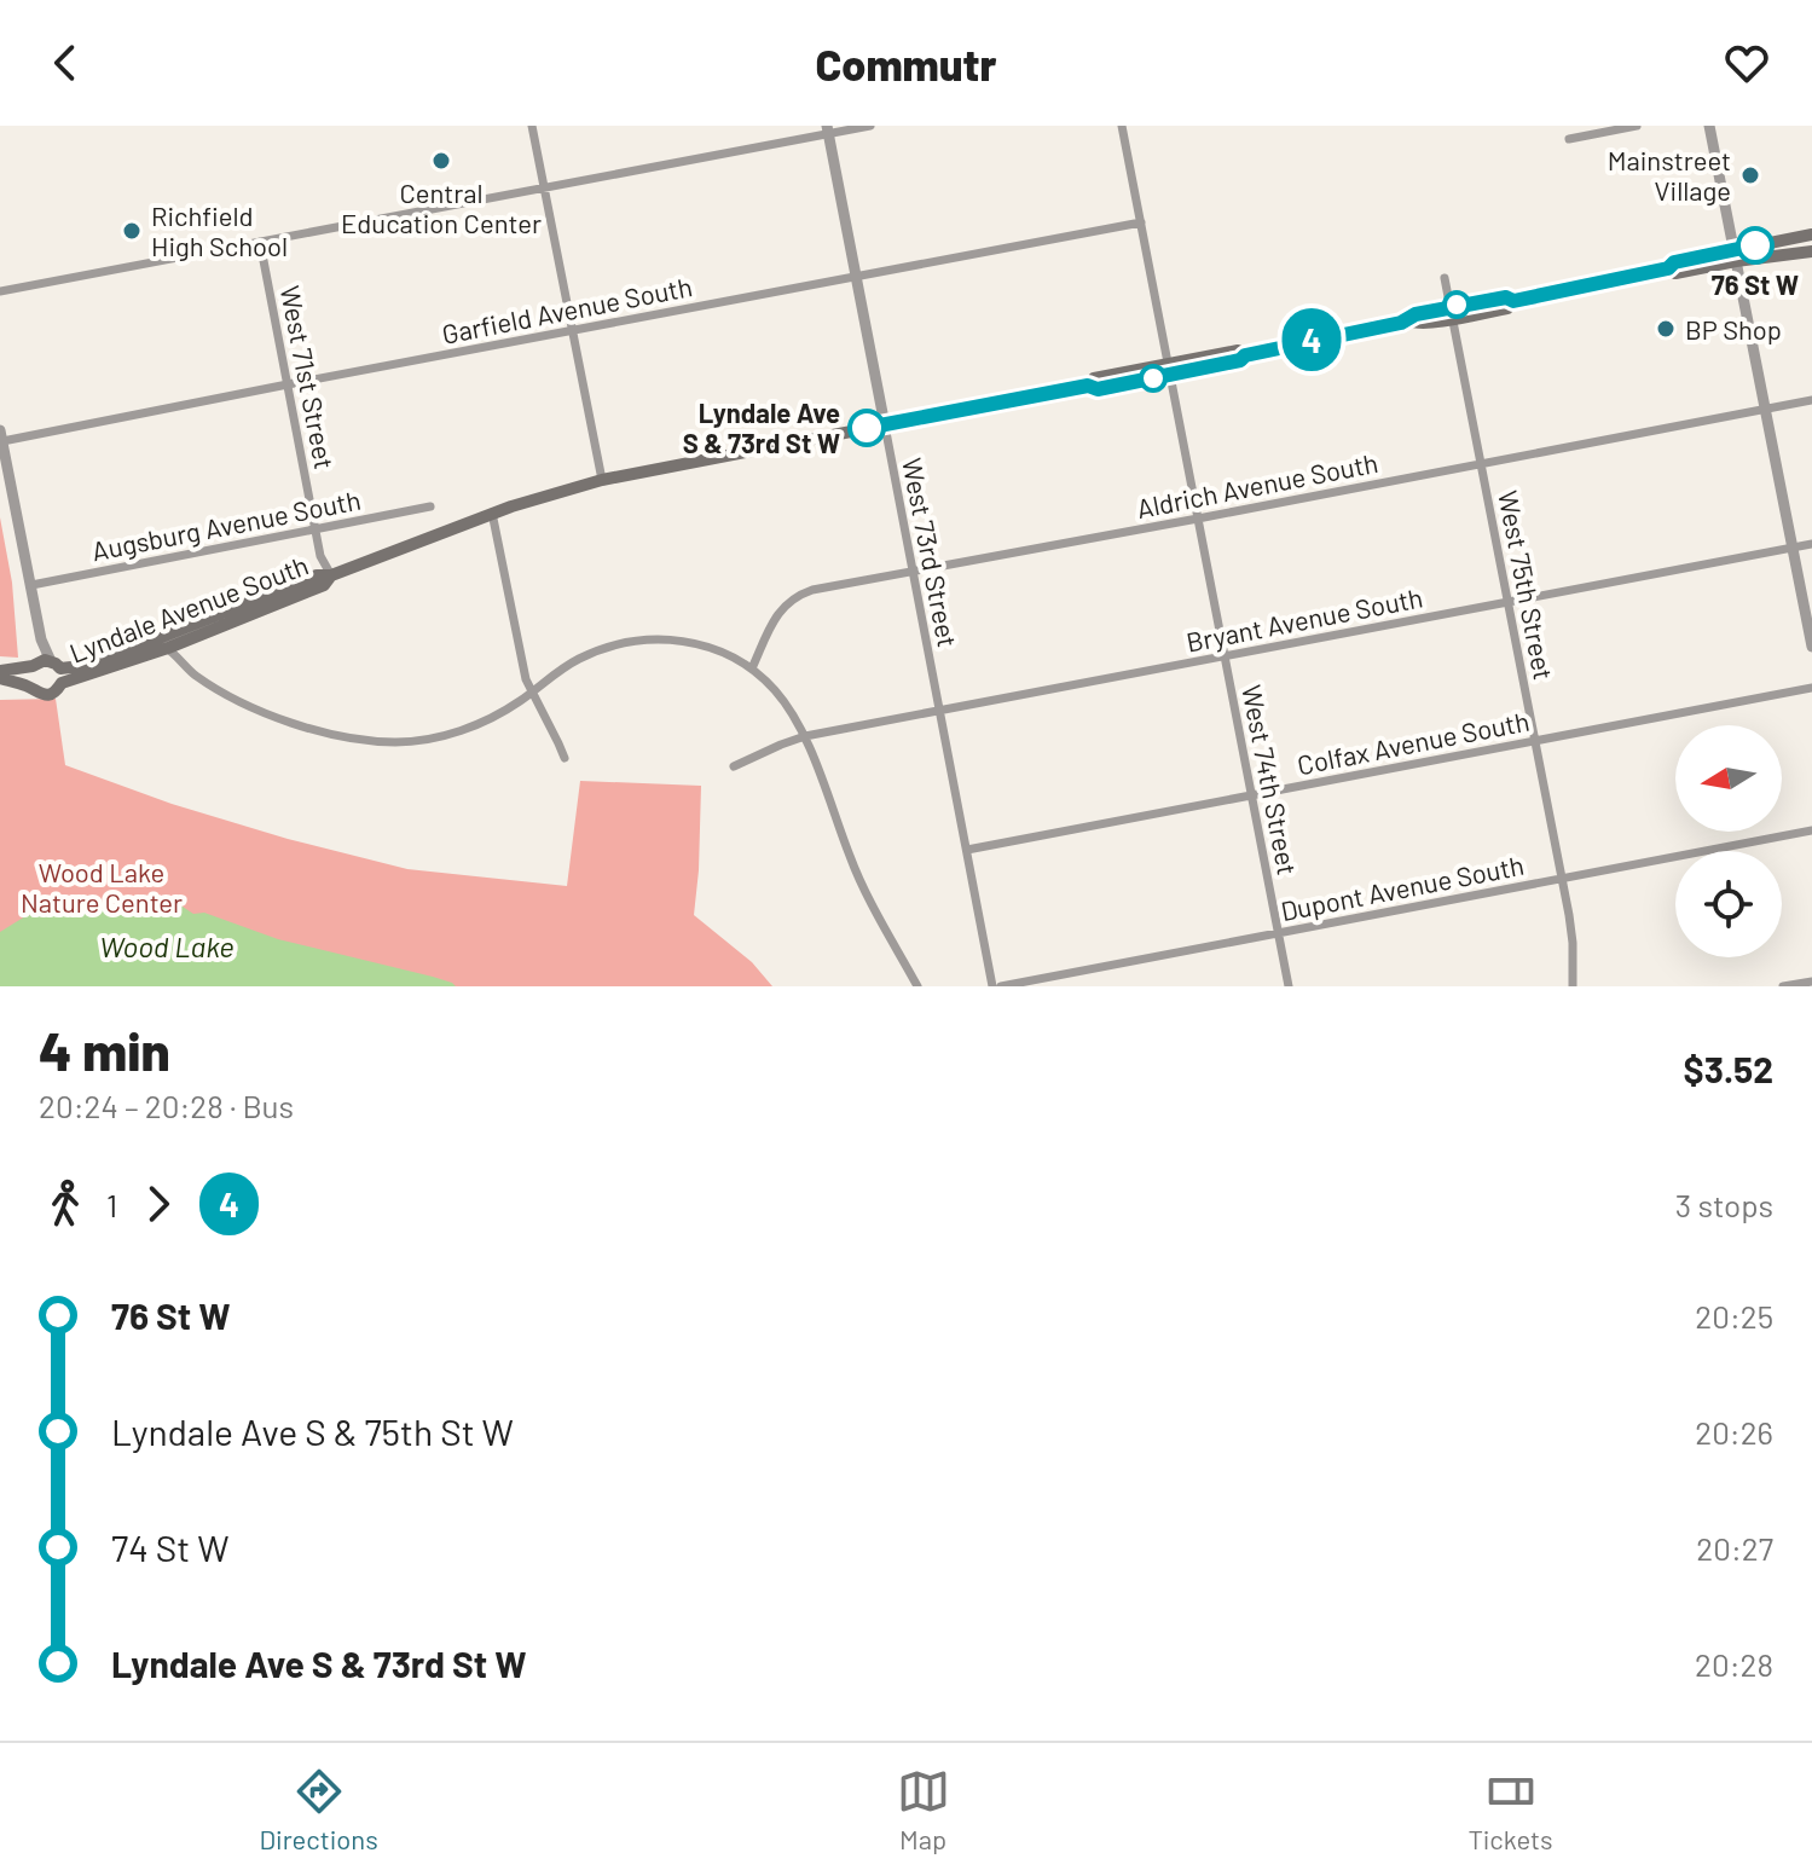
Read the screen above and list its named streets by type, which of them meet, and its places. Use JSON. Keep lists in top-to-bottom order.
{
  "streets": {
    "main road": ["Lyndale Avenue South"],
    "street": [
      "Garfield Avenue South",
      "West 71st Street",
      "Aldrich Avenue South",
      "Augsburg Avenue South",
      "West 73rd Street",
      "West 75th Street",
      "Bryant Avenue South",
      "Colfax Avenue South",
      "West 74th Street",
      "Dupont Avenue South"
    ]
  },
  "crossings": [
    ["Garfield Avenue South", "West 71st Street"],
    ["Garfield Avenue South", "West 73rd Street"],
    ["Garfield Avenue South", "West 74th Street"],
    ["West 71st Street", "Augsburg Avenue South"],
    ["West 71st Street", "Lyndale Avenue South"],
    ["Aldrich Avenue South", "West 73rd Street"],
    ["Aldrich Avenue South", "West 75th Street"],
    ["Aldrich Avenue South", "West 74th Street"],
    ["West 73rd Street", "Lyndale Avenue South"],
    ["West 73rd Street", "Bryant Avenue South"],
    ["West 73rd Street", "Colfax Avenue South"],
    ["West 75th Street", "Lyndale Avenue South"],
    ["West 75th Street", "Bryant Avenue South"],
    ["West 75th Street", "Colfax Avenue South"],
    ["West 75th Street", "Dupont Avenue South"],
    ["Lyndale Avenue South", "West 74th Street"],
    ["Bryant Avenue South", "West 74th Street"],
    ["Colfax Avenue South", "West 74th Street"],
    ["West 74th Street", "Dupont Avenue South"]
  ],
  "water": ["Wood Lake"],
  "parks": ["Wood Lake Nature Center"],
  "places": [
    "Central Education Center",
    "Mainstreet Village",
    "Richfield High School",
    "76 St W",
    "BP Shop",
    "Lyndale Ave S & 73rd St W"
  ],
  "lines": ["bus line 4"],
  "north": "left",
  "page": {
    "header": "Commutr",
    "on_map": "4",
    "heading": ["4 min", "20:24 – 20:28 · Bus", "$3.52"],
    "legs": ["1", "4", "3 stops"],
    "list": [
      {
        "name": "76 St W",
        "value": "20:25"
      },
      {
        "name": "Lyndale Ave S & 75th St W",
        "value": "20:26"
      },
      {
        "name": "74 St W",
        "value": "20:27"
      },
      {
        "name": "Lyndale Ave S & 73rd St W",
        "value": "20:28"
      }
    ],
    "tabs": ["Directions", "Map", "Tickets"]
  }
}
